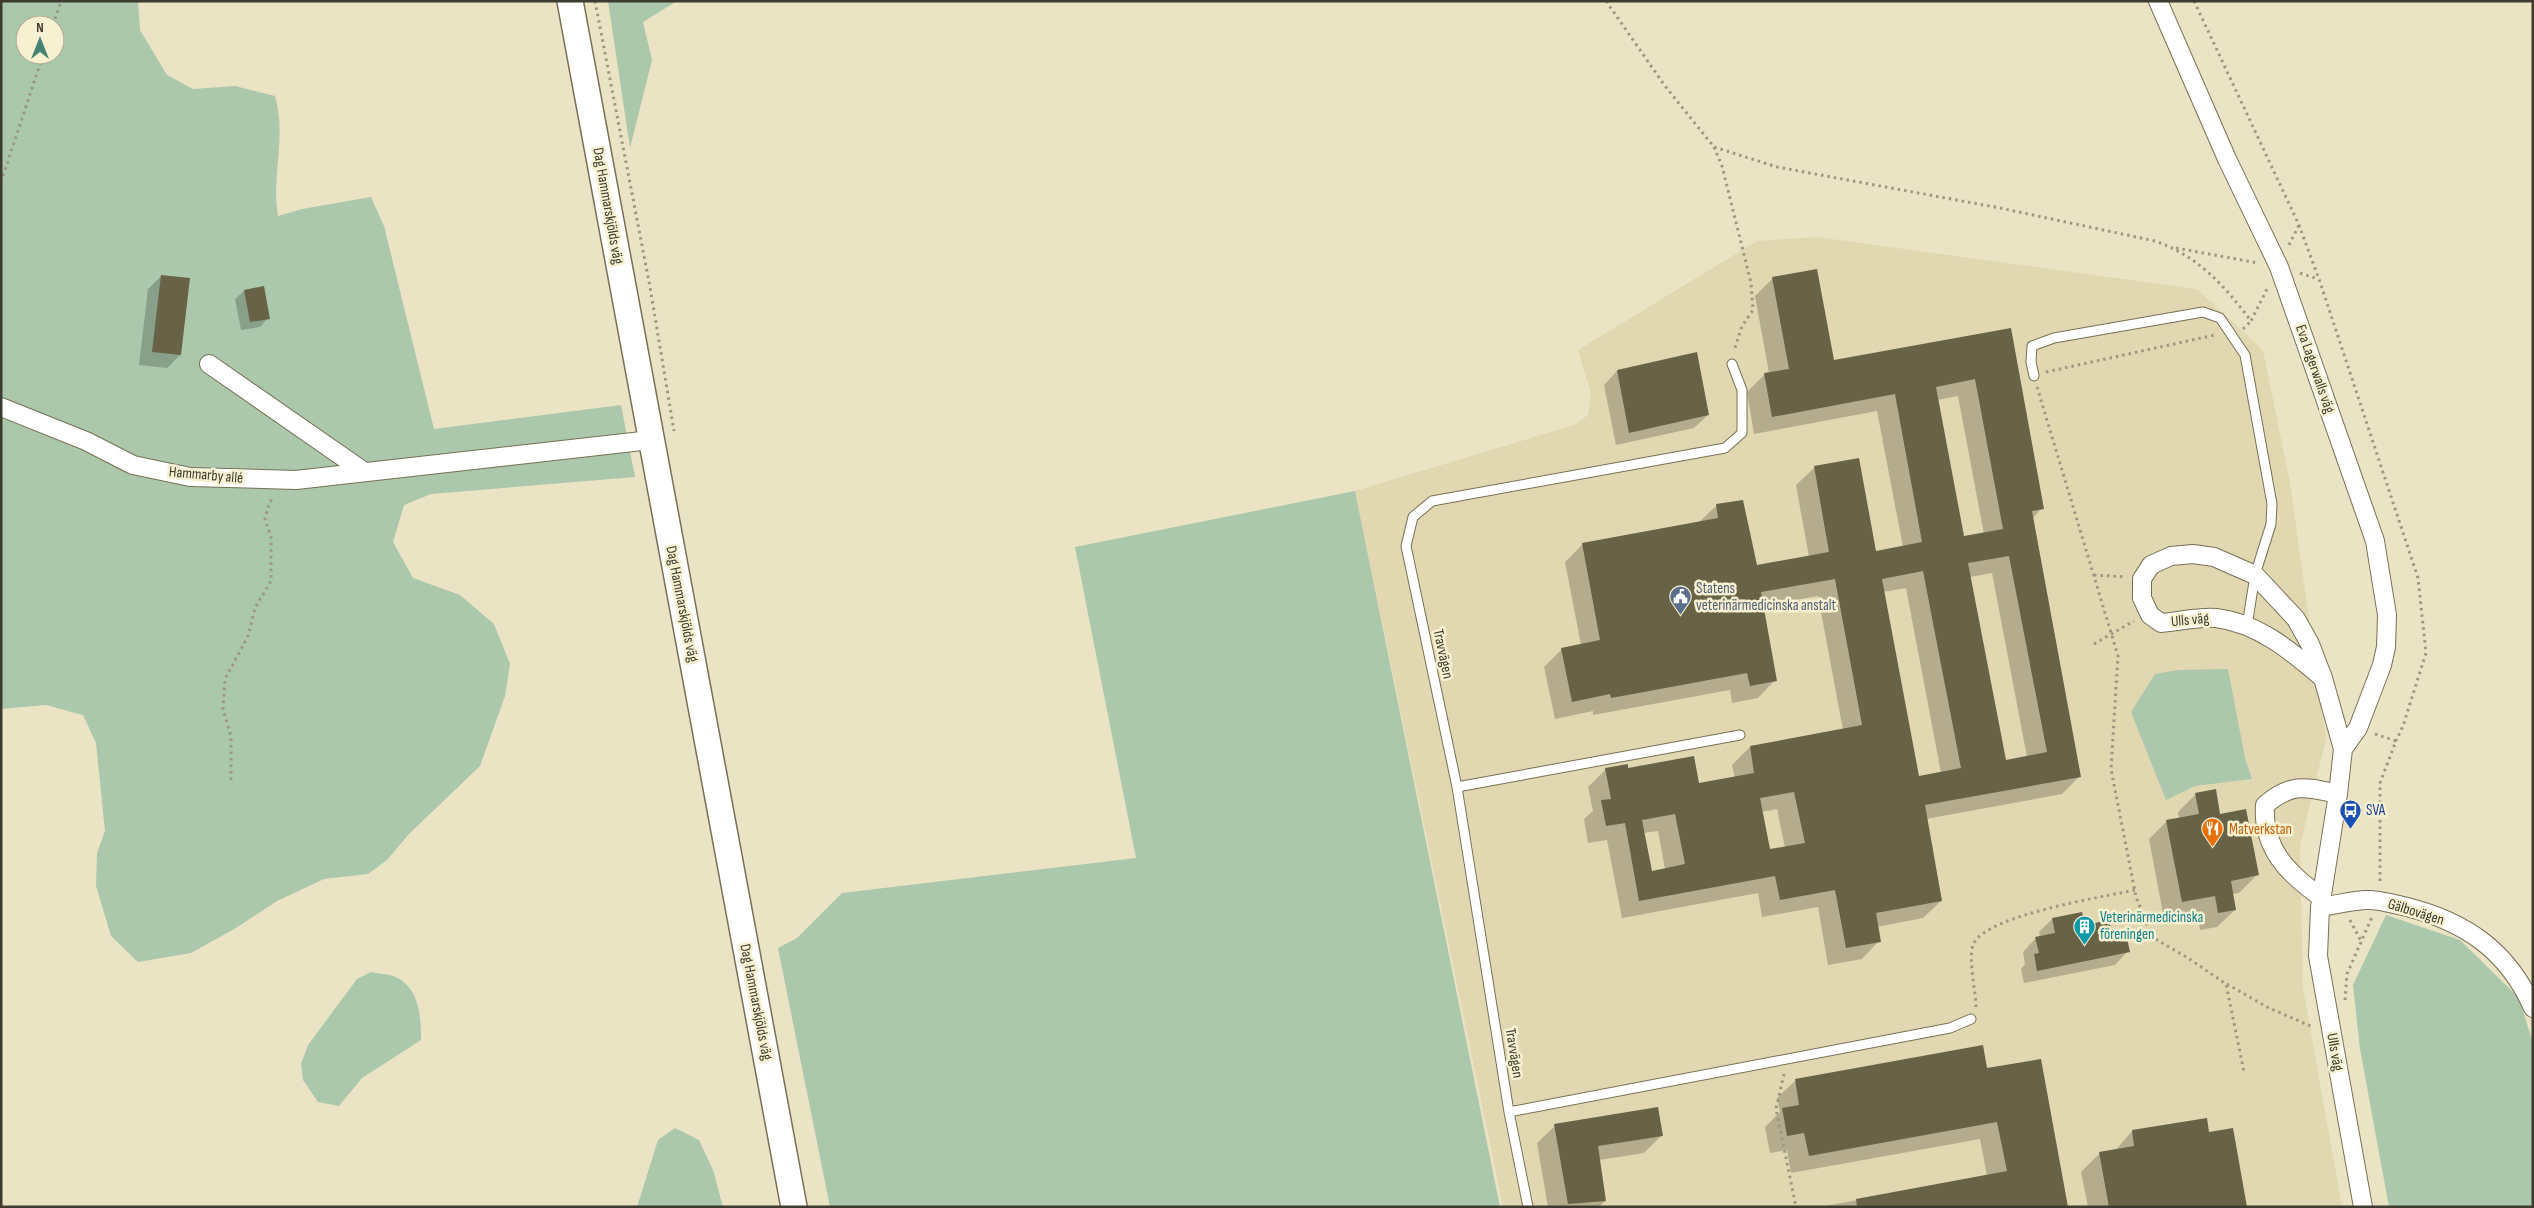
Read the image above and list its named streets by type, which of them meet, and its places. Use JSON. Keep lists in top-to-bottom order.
{
  "streets": {
    "main road": ["Dag Hammarskjölds väg"],
    "street": [
      "Eva Lagerwalls väg",
      "Hammarby allé",
      "Ulls väg",
      "Gälbovägen"
    ],
    "lane": ["Travvägen"]
  },
  "crossings": [
    ["Dag Hammarskjölds väg", "Hammarby allé"],
    ["Eva Lagerwalls väg", "Ulls väg"],
    ["Ulls väg", "Gälbovägen"]
  ],
  "places": {
    "public building": ["Statens veterinärmedicinska anstalt"],
    "bus stop": ["SVA"],
    "restaurant": ["Matverkstan"],
    "building": ["Veterinärmedicinska föreningen"]
  },
  "north": "top"
}
